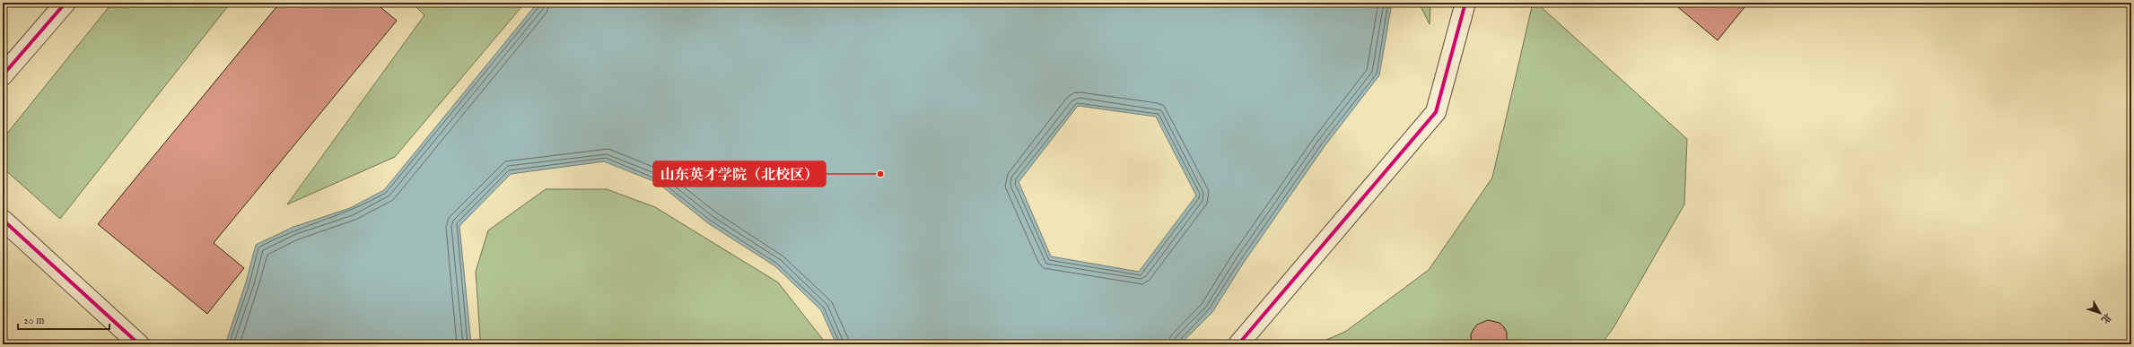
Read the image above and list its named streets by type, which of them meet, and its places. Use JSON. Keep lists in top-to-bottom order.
{
  "places": ["山东英才学院（北校区）"],
  "scale_bar": "20 m",
  "north": "bottom right"
}
